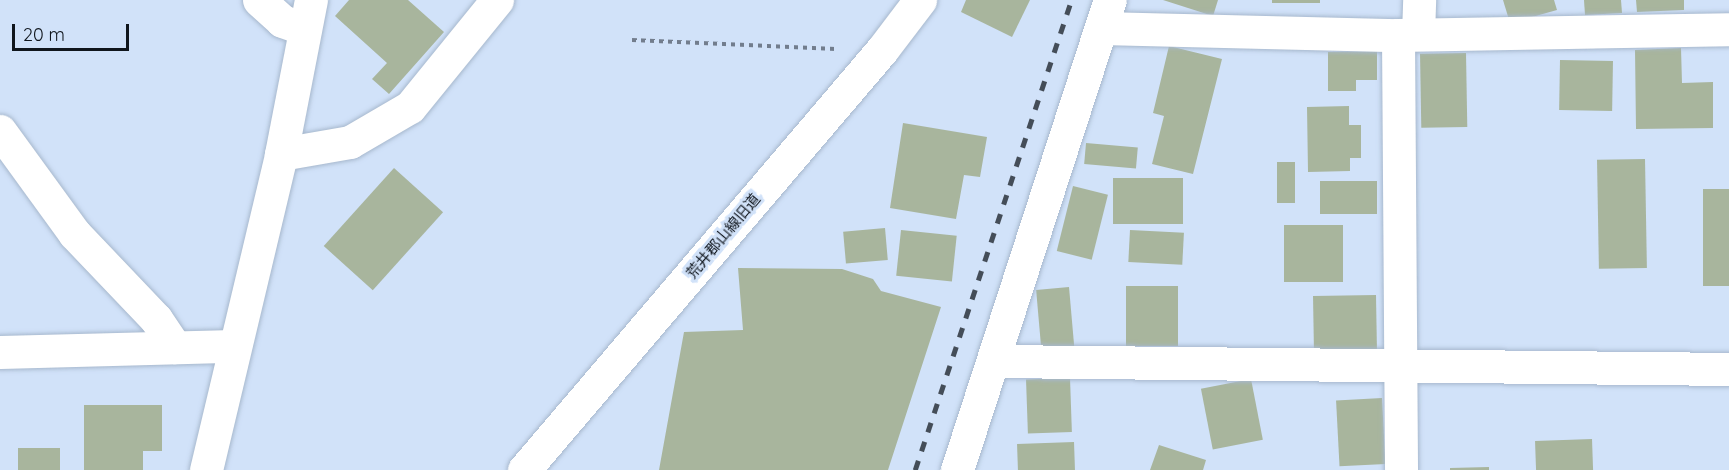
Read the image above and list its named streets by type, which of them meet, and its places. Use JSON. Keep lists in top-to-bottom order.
{
  "streets": {
    "street": ["荒井郡山線旧道"]
  },
  "scale_bar": "20 m"
}
